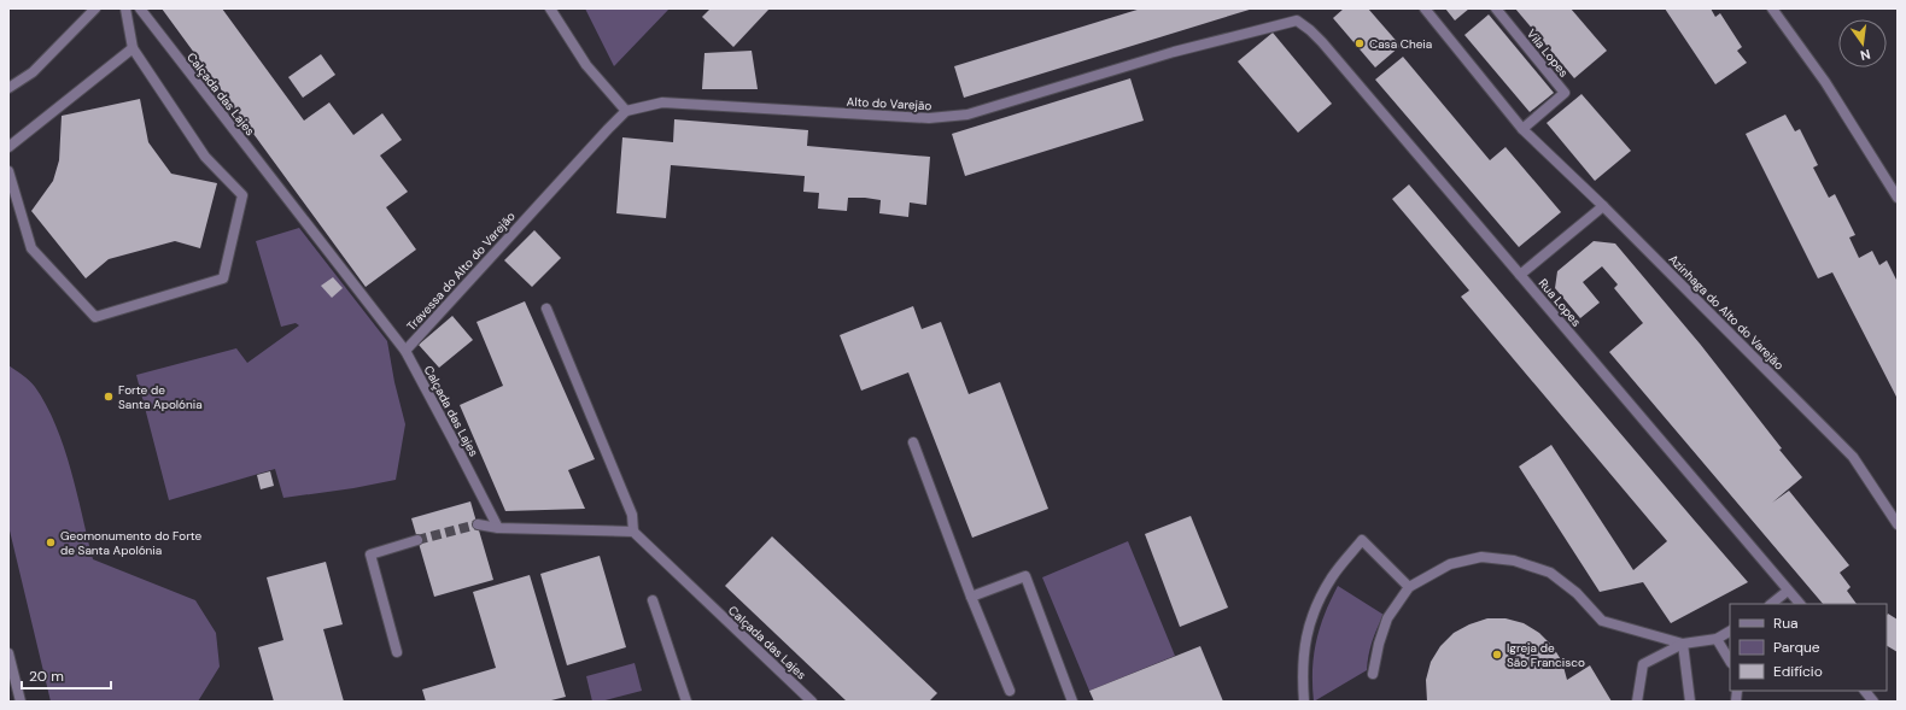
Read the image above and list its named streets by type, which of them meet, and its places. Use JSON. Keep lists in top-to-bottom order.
{
  "streets": {
    "street": [
      "Vila Lopes",
      "Calçada das Lajes",
      "Alto do Varejão",
      "Travessa do Alto do Varejão",
      "Rua Lopes",
      "Azinhaga do Alto do Varejão"
    ]
  },
  "crossings": [
    ["Calçada das Lajes", "Travessa do Alto do Varejão"],
    ["Alto do Varejão", "Travessa do Alto do Varejão"],
    ["Alto do Varejão", "Rua Lopes"]
  ],
  "places": [
    "Casa Cheia",
    "Forte de Santa Apolónia",
    "Geomonumento do Forte de Santa Apolónia",
    "Igreja de São Francisco"
  ],
  "legend": ["Rua", "Parque", "Edifício"],
  "scale_bar": "20 m",
  "north": "bottom"
}
